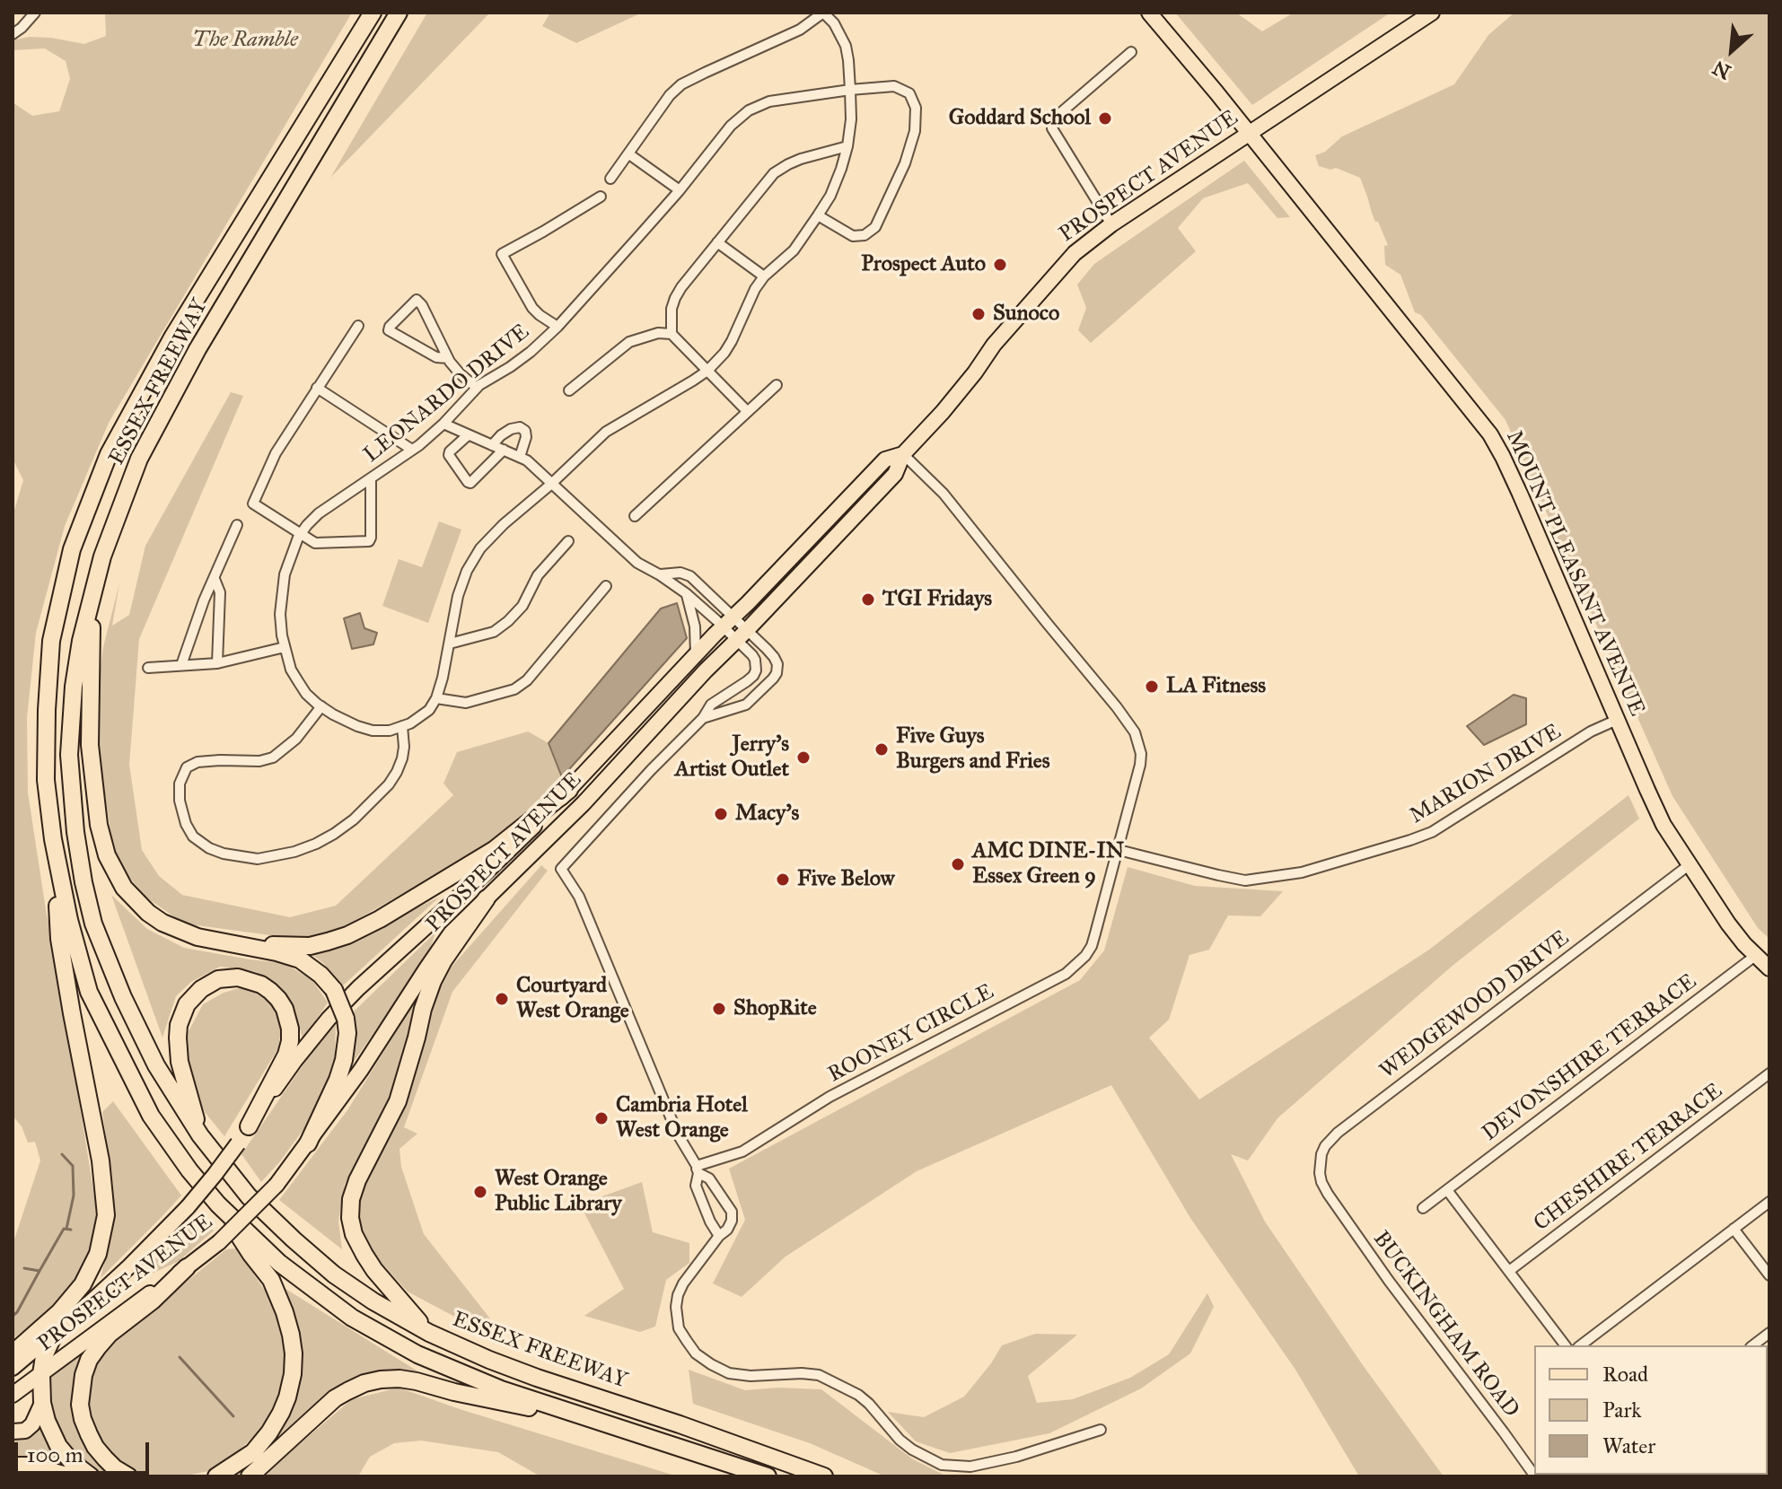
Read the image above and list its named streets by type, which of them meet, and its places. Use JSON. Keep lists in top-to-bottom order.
{
  "streets": {
    "highway": ["ESSEX FREEWAY"],
    "main road": ["PROSPECT AVENUE", "MOUNT PLEASANT AVENUE"],
    "street": [
      "LEONARDO DRIVE",
      "MARION DRIVE",
      "WEDGEWOOD DRIVE",
      "ROONEY CIRCLE",
      "DEVONSHIRE TERRACE",
      "CHESHIRE TERRACE",
      "BUCKINGHAM ROAD"
    ]
  },
  "crossings": [
    ["PROSPECT AVENUE", "MOUNT PLEASANT AVENUE"],
    ["PROSPECT AVENUE", "ROONEY CIRCLE"],
    ["MOUNT PLEASANT AVENUE", "MARION DRIVE"],
    ["MOUNT PLEASANT AVENUE", "WEDGEWOOD DRIVE"],
    ["MOUNT PLEASANT AVENUE", "DEVONSHIRE TERRACE"],
    ["MARION DRIVE", "ROONEY CIRCLE"],
    ["WEDGEWOOD DRIVE", "BUCKINGHAM ROAD"]
  ],
  "parks": ["The Ramble"],
  "places": [
    "Goddard School",
    "Prospect Auto",
    "Sunoco",
    "TGI Fridays",
    "LA Fitness",
    "Five Guys Burgers and Fries",
    "Jerry's Artist Outlet",
    "Macy's",
    "AMC DINE-IN Essex Green 9",
    "Five Below",
    "Courtyard West Orange",
    "ShopRite",
    "Cambria Hotel West Orange",
    "West Orange Public Library"
  ],
  "legend": ["Road", "Park", "Water"],
  "scale_bar": "100 m",
  "north": "bottom left"
}
